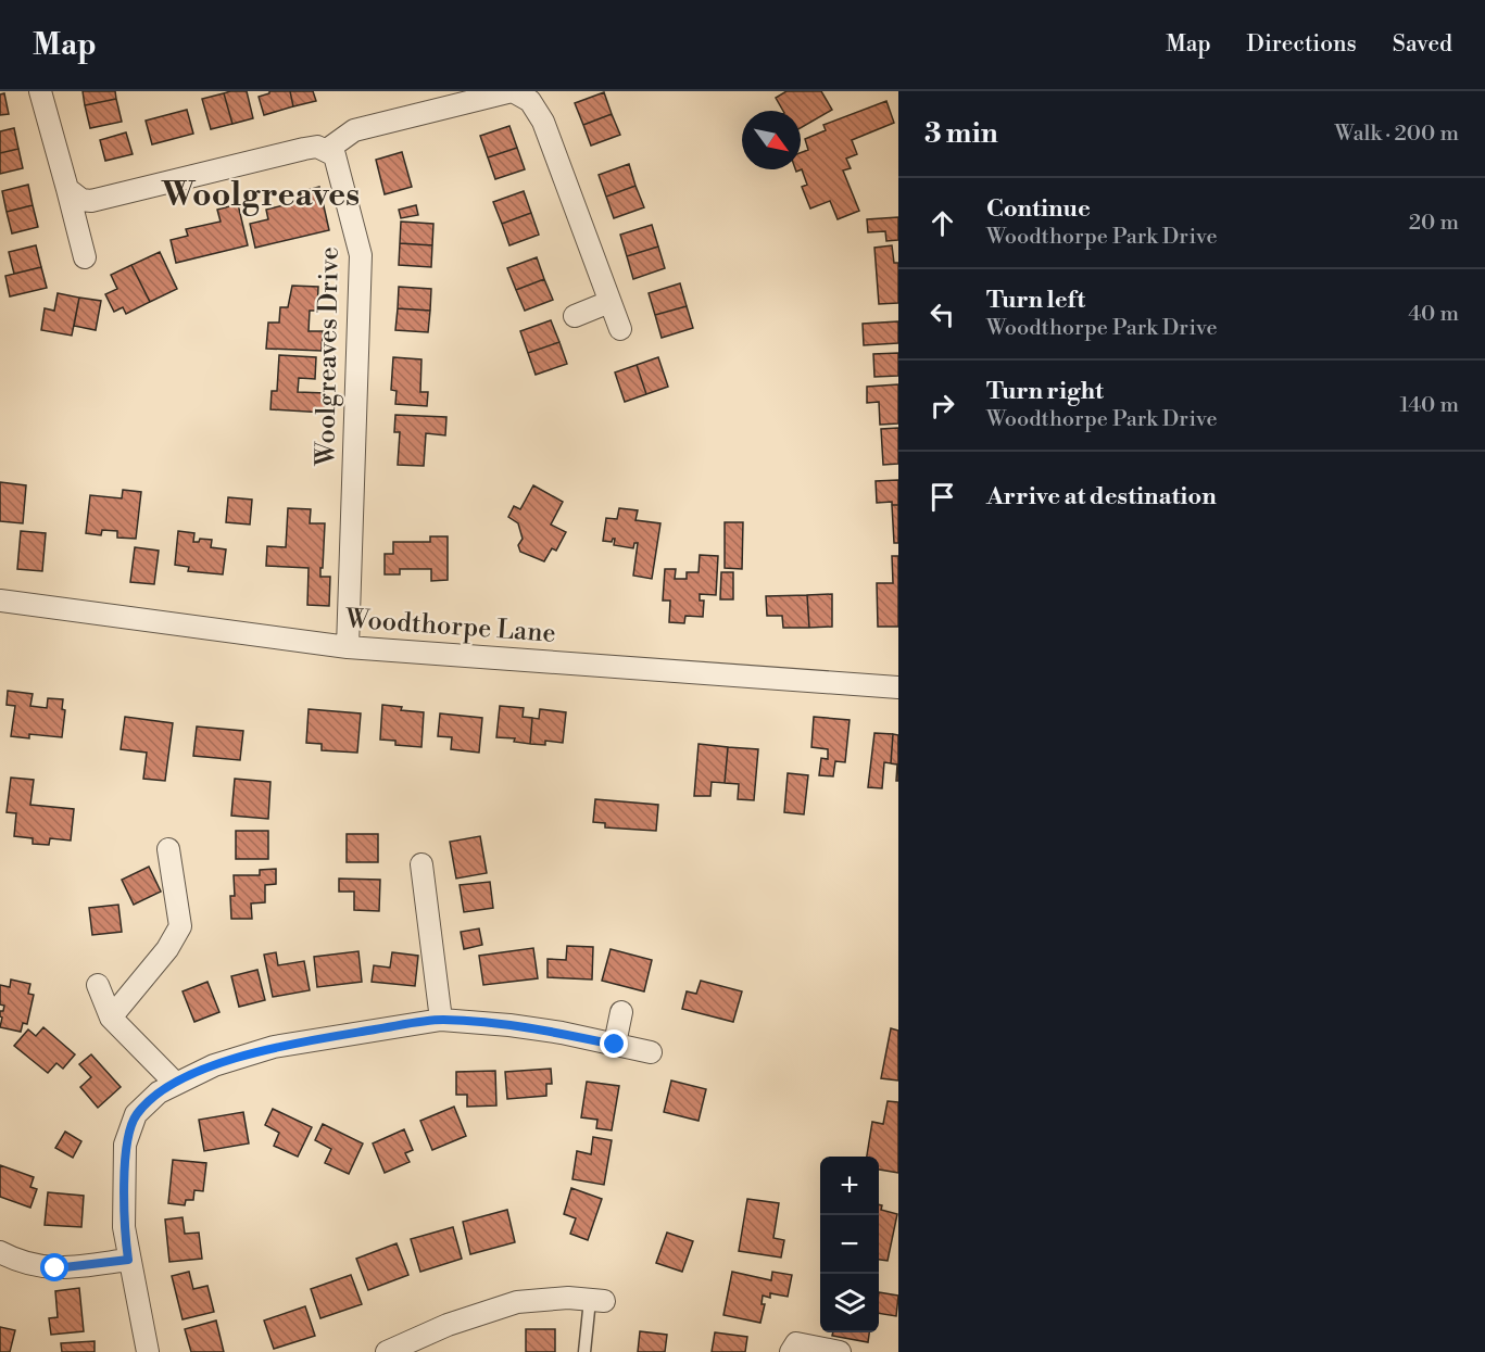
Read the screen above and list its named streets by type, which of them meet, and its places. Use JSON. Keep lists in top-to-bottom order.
{
  "streets": {
    "street": ["Woolgreaves Drive", "Woodthorpe Lane"]
  },
  "crossings": [
    ["Woolgreaves Drive", "Woodthorpe Lane"]
  ],
  "districts": ["Woolgreaves"],
  "north": "bottom right",
  "page": {
    "header": "Map",
    "nav": ["Map", "Directions", "Saved"],
    "heading": ["3 min", "Walk · 200 m"],
    "list": [
      ["Continue", "Woodthorpe Park Drive", "20 m"],
      ["Turn left", "Woodthorpe Park Drive", "40 m"],
      ["Turn right", "Woodthorpe Park Drive", "140 m"],
      "Arrive at destination"
    ],
    "map_buttons": ["+", "−"]
  }
}
